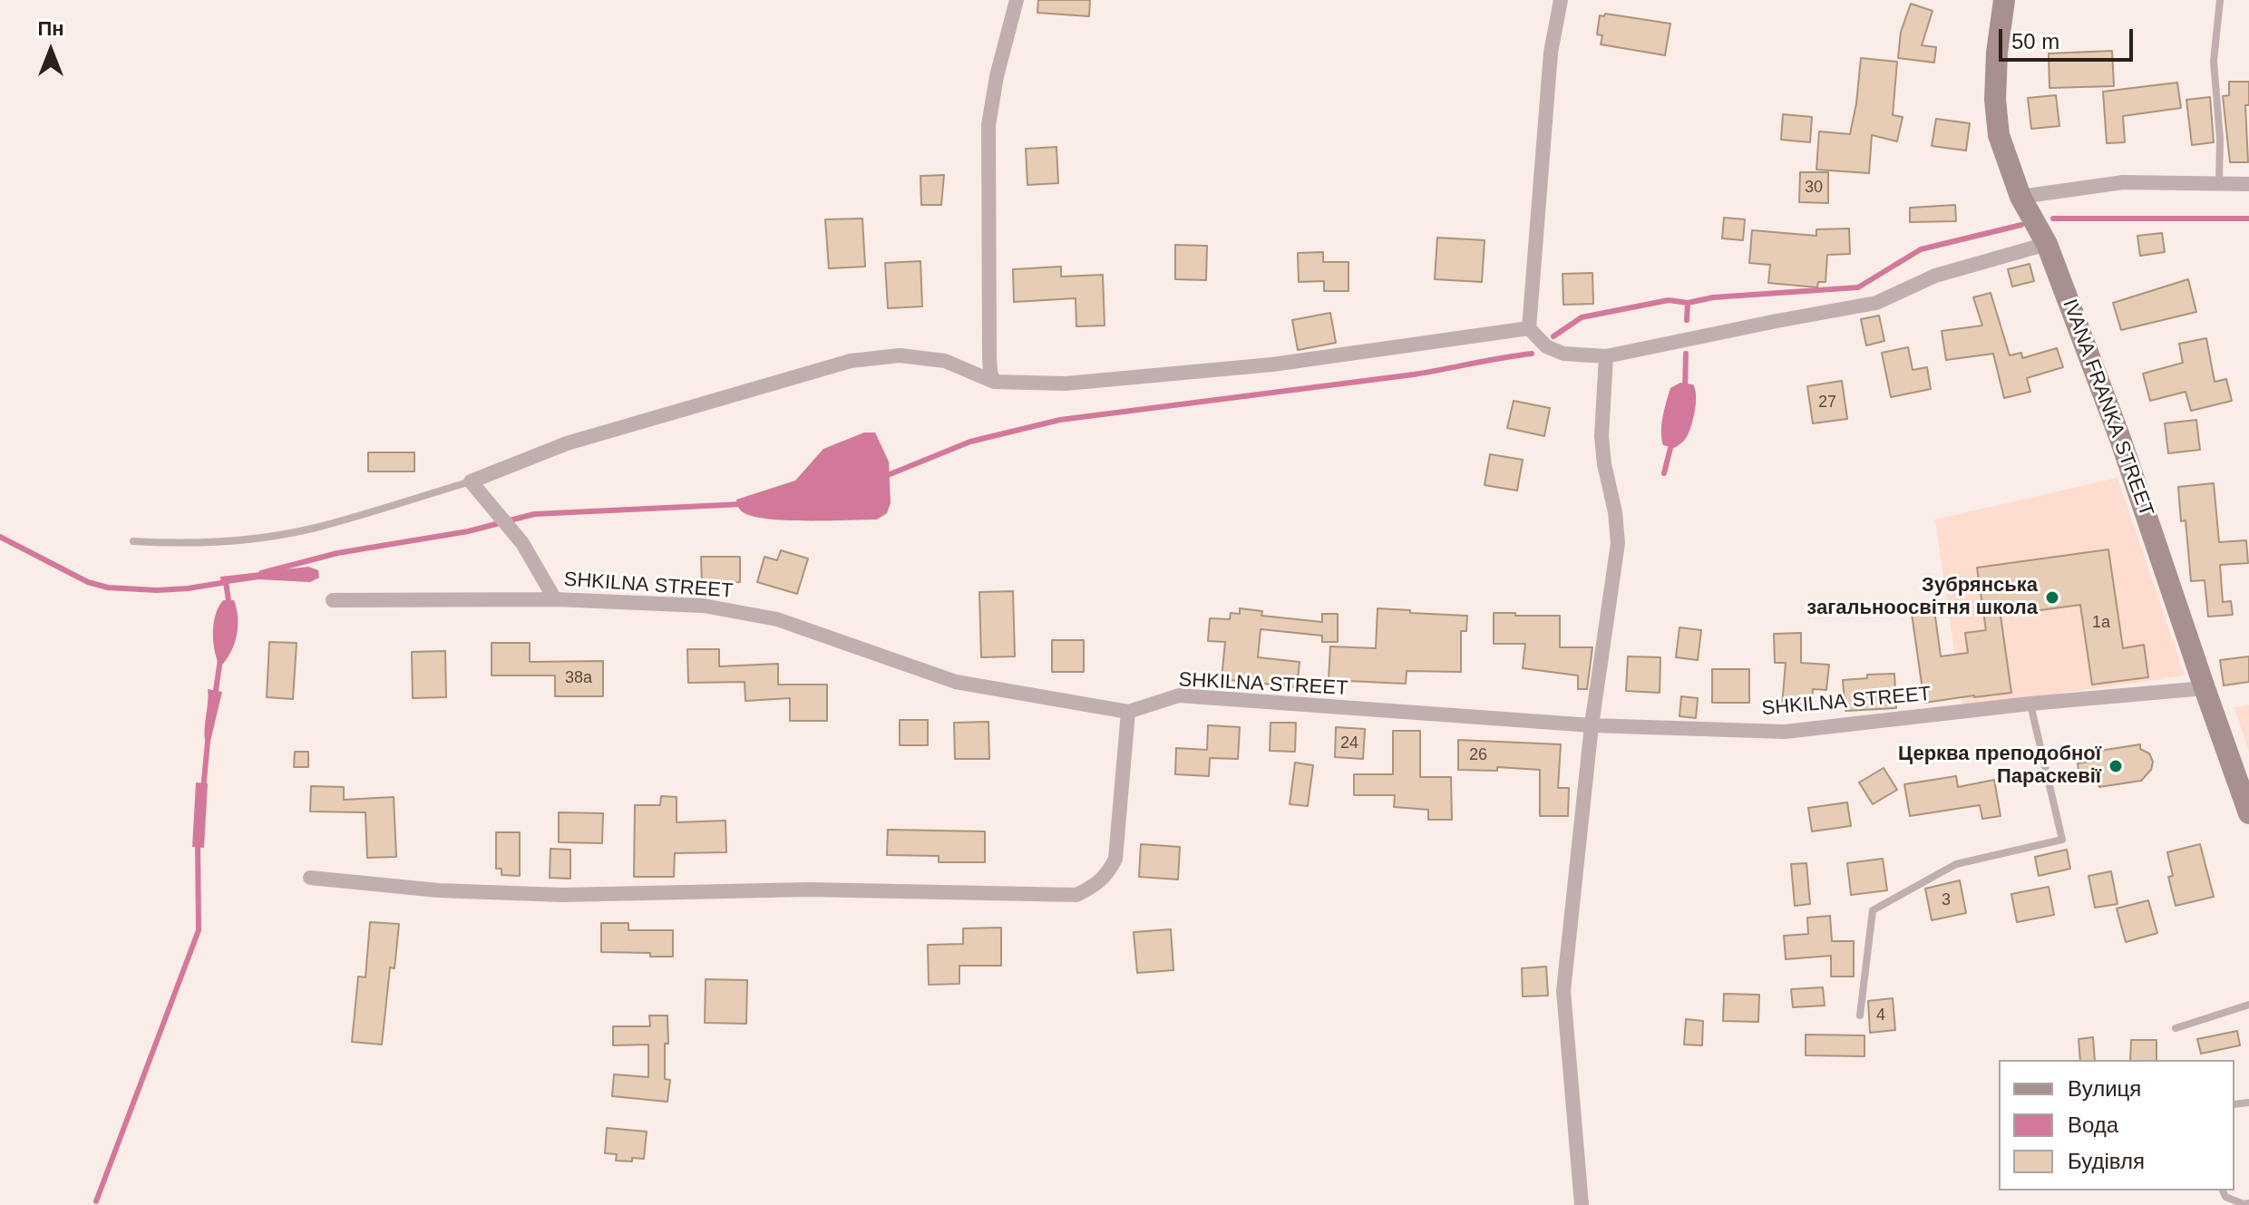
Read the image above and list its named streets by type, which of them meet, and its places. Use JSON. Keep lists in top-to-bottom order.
{
  "streets": {
    "main road": ["IVANA FRANKA STREET"],
    "street": ["SHKILNA STREET"]
  },
  "crossings": [
    ["IVANA FRANKA STREET", "SHKILNA STREET"]
  ],
  "places": ["Зубрянська загальноосвітня школа", "Церква преподобної Параскевії"],
  "house_numbers": [
    "30",
    "27",
    "1а",
    "38а",
    "24",
    "26",
    "3",
    "4"
  ],
  "legend": ["Вулиця", "Вода", "Будівля"],
  "scale_bar": "50 m",
  "north": "top"
}
